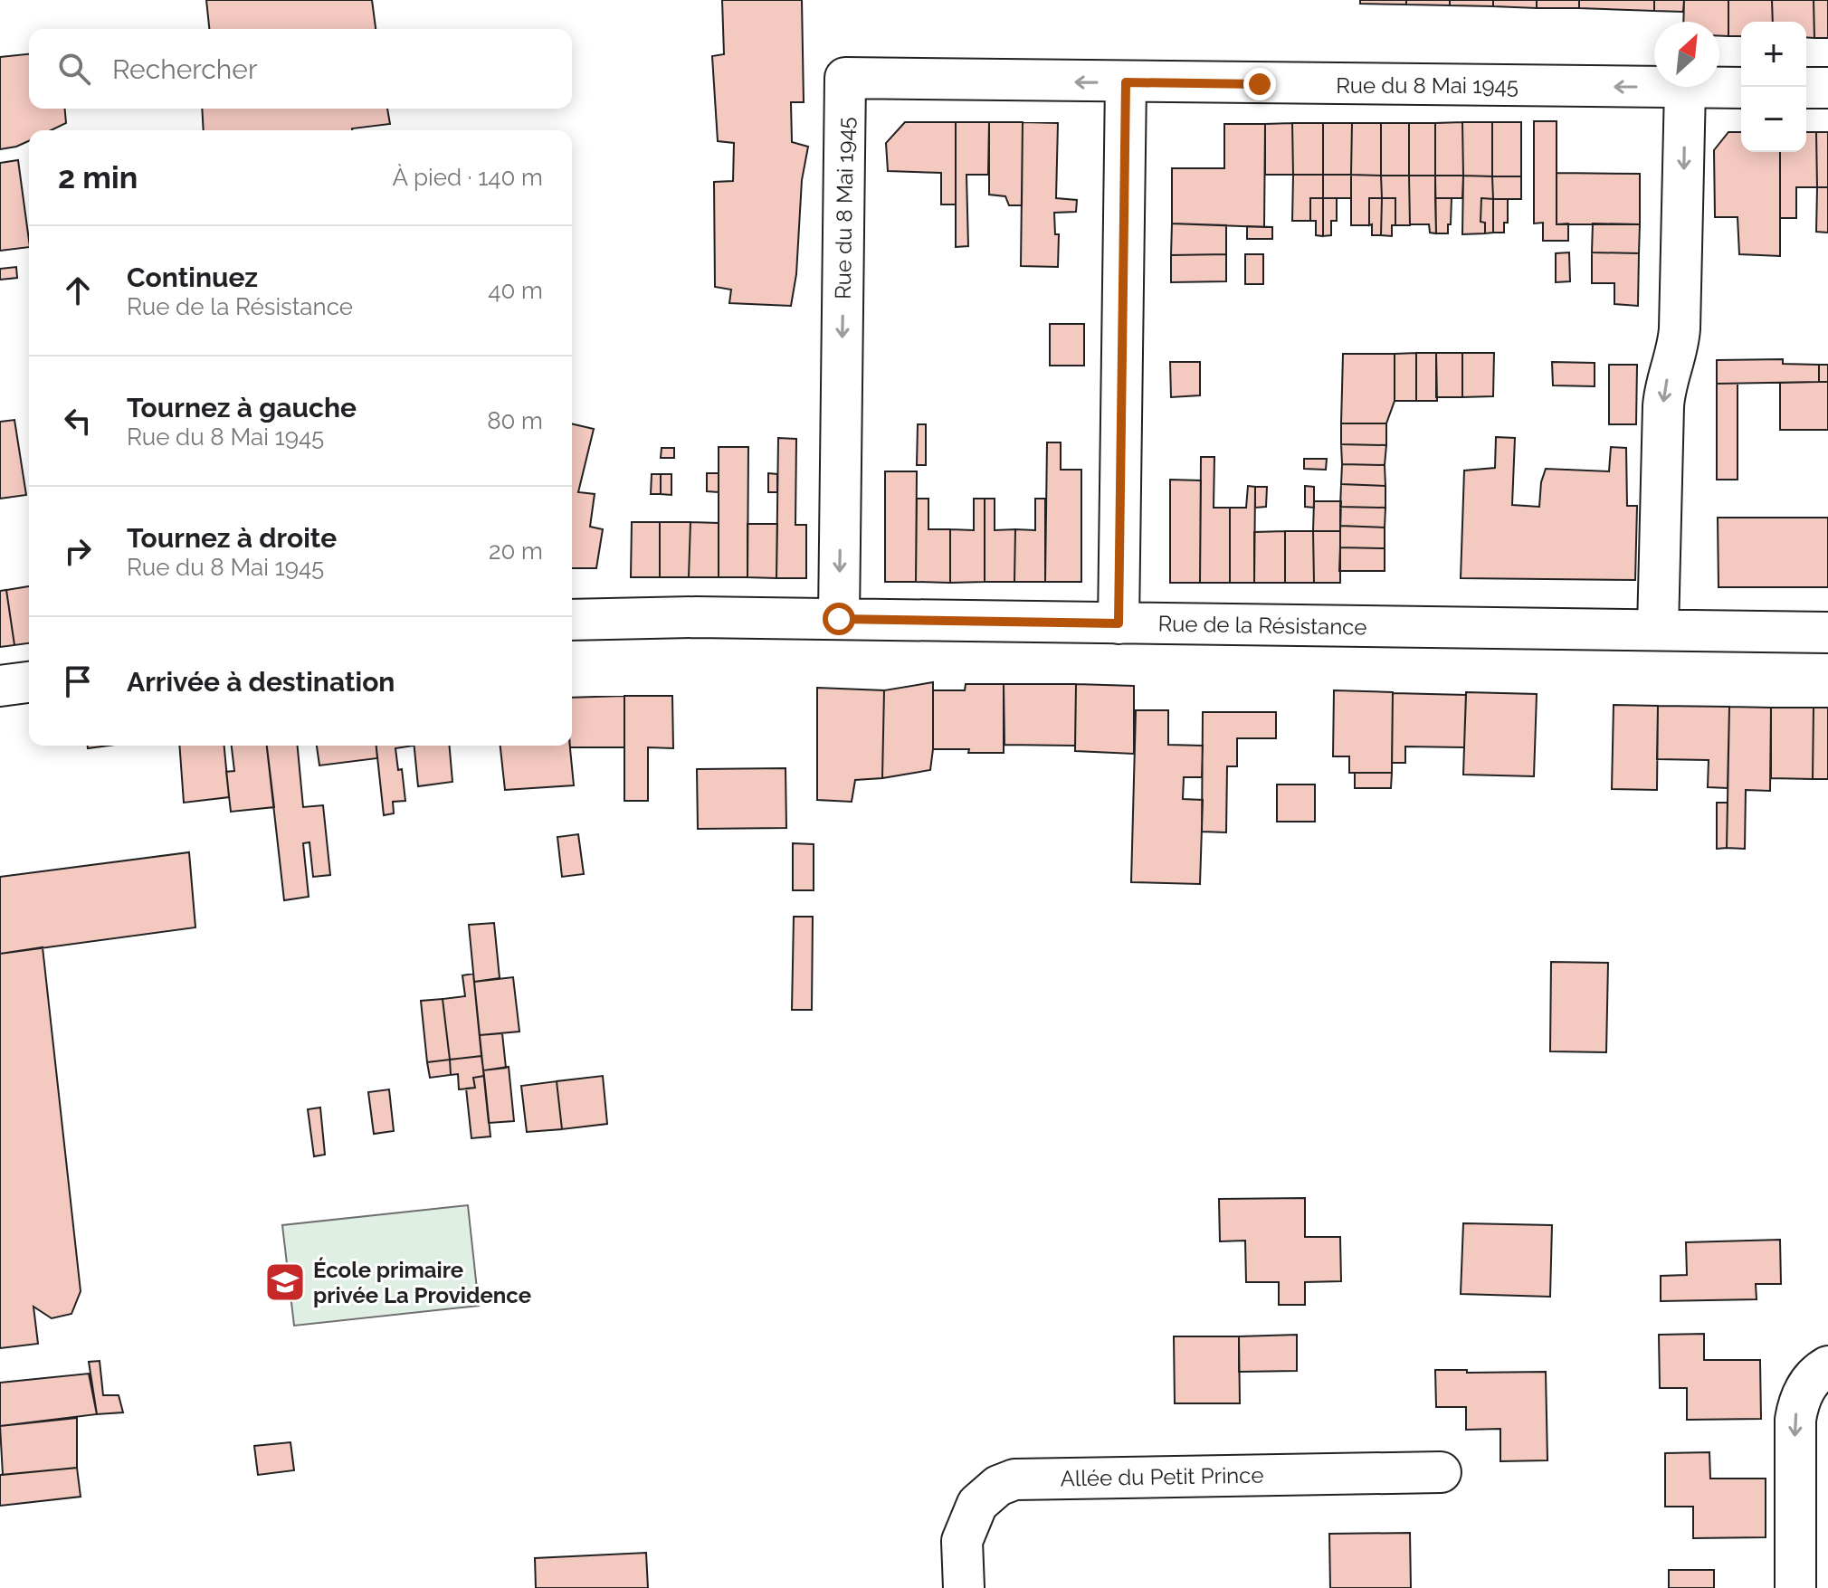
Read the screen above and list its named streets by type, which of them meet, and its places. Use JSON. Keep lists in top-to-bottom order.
{
  "streets": {
    "street": ["Rue du 8 Mai 1945", "Rue de la Résistance", "Allée du Petit Prince"]
  },
  "crossings": [
    ["Rue du 8 Mai 1945", "Rue de la Résistance"]
  ],
  "places": {
    "school or university": ["École primaire privée La Providence"]
  },
  "north": "top right",
  "page": {
    "map_buttons": ["+", "−"],
    "search": "Rechercher",
    "heading": ["2 min", "À pied · 140 m"],
    "list": [
      ["Continuez", "Rue de la Résistance", "40 m"],
      ["Tournez à gauche", "Rue du 8 Mai 1945", "80 m"],
      ["Tournez à droite", "Rue du 8 Mai 1945", "20 m"],
      "Arrivée à destination"
    ]
  }
}
